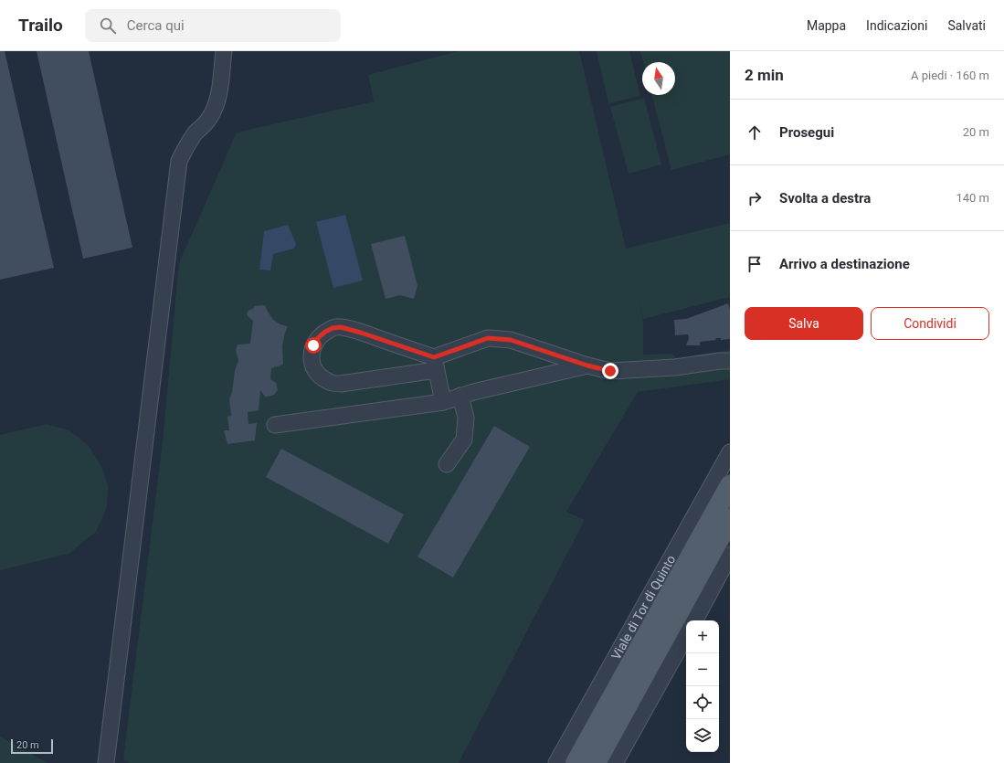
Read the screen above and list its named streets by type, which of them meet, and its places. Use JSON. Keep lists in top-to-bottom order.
{
  "streets": {
    "main road": ["Viale di Tor di Quinto"]
  },
  "scale_bar": "20 m",
  "north": "top",
  "page": {
    "header": "Trailo",
    "search": "Cerca qui",
    "nav": ["Mappa", "Indicazioni", "Salvati"],
    "heading": ["2 min", "A piedi · 160 m"],
    "list": [
      ["Prosegui", "20 m"],
      ["Svolta a destra", "140 m"],
      "Arrivo a destinazione"
    ],
    "buttons": ["Salva", "Condividi"],
    "map_buttons": ["+", "−"],
    "scale": "20 m"
  }
}
